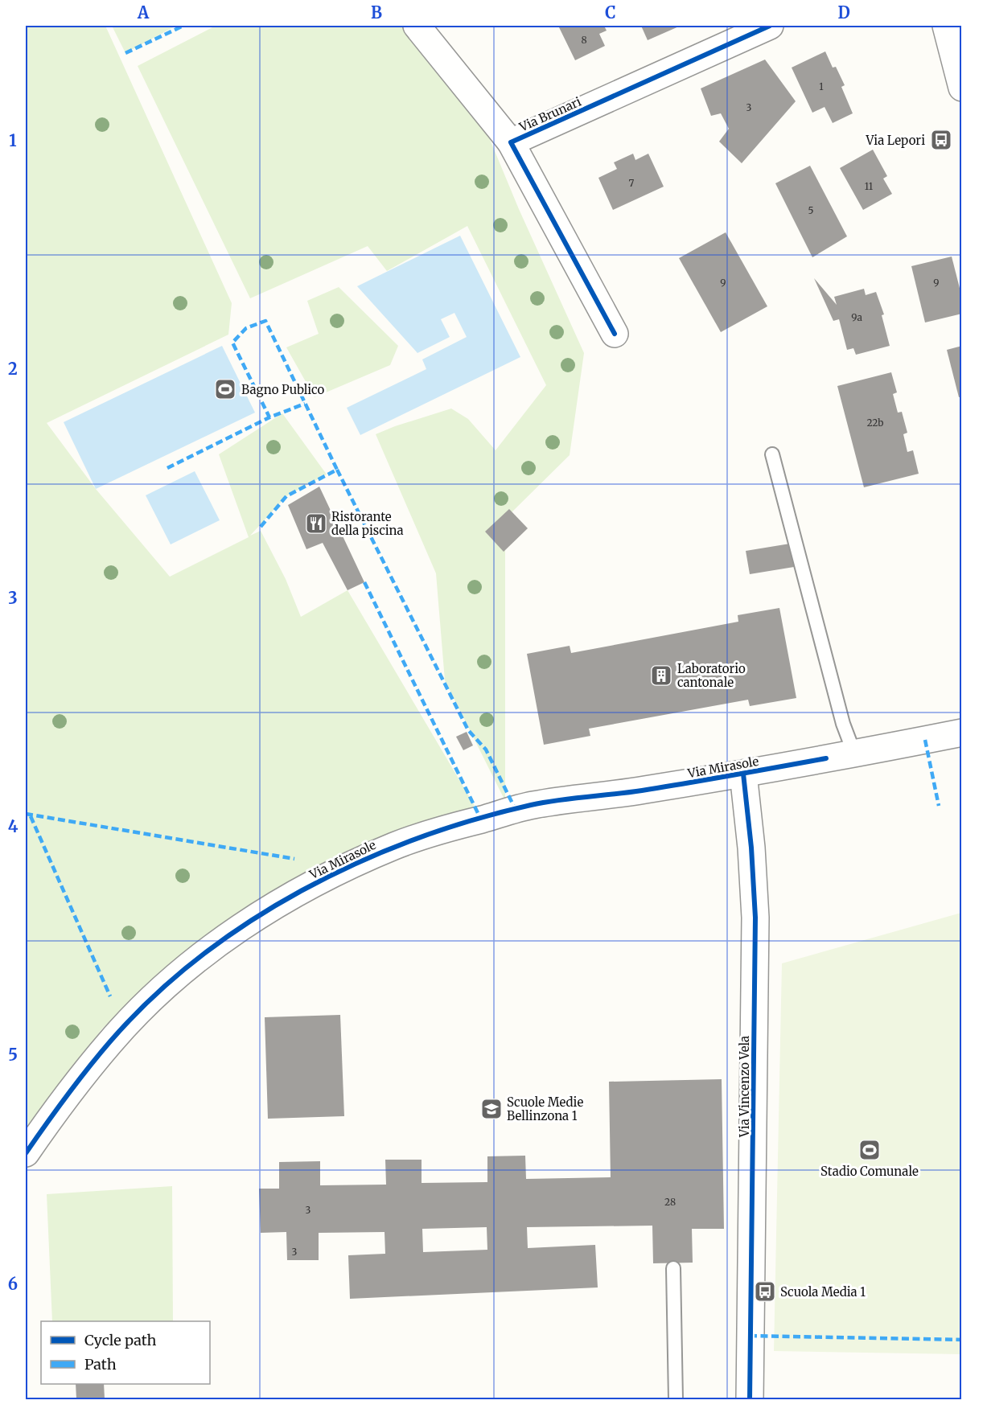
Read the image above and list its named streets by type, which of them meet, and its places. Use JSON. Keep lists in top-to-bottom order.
{
  "streets": {
    "street": ["Via Brunari", "Via Mirasole", "Via Vincenzo Vela"]
  },
  "crossings": [
    ["Via Mirasole", "Via Vincenzo Vela"]
  ],
  "places": {
    "bus stop": ["Via Lepori", "Scuola Media 1"],
    "sports": ["Bagno Publico", "Stadio Comunale"],
    "restaurant": ["Ristorante della piscina"],
    "building": ["Laboratorio cantonale"],
    "school or university": ["Scuole Medie Bellinzona 1"]
  },
  "house_numbers": [
    "8",
    "1",
    "3",
    "7",
    "11",
    "5",
    "9",
    "9",
    "9a",
    "22b",
    "28",
    "3",
    "3"
  ],
  "legend": ["Cycle path", "Path"],
  "grid": {
    "columns": [
      "A",
      "B",
      "C",
      "D"
    ],
    "rows": [
      "1",
      "2",
      "3",
      "4",
      "5",
      "6"
    ]
  }
}
